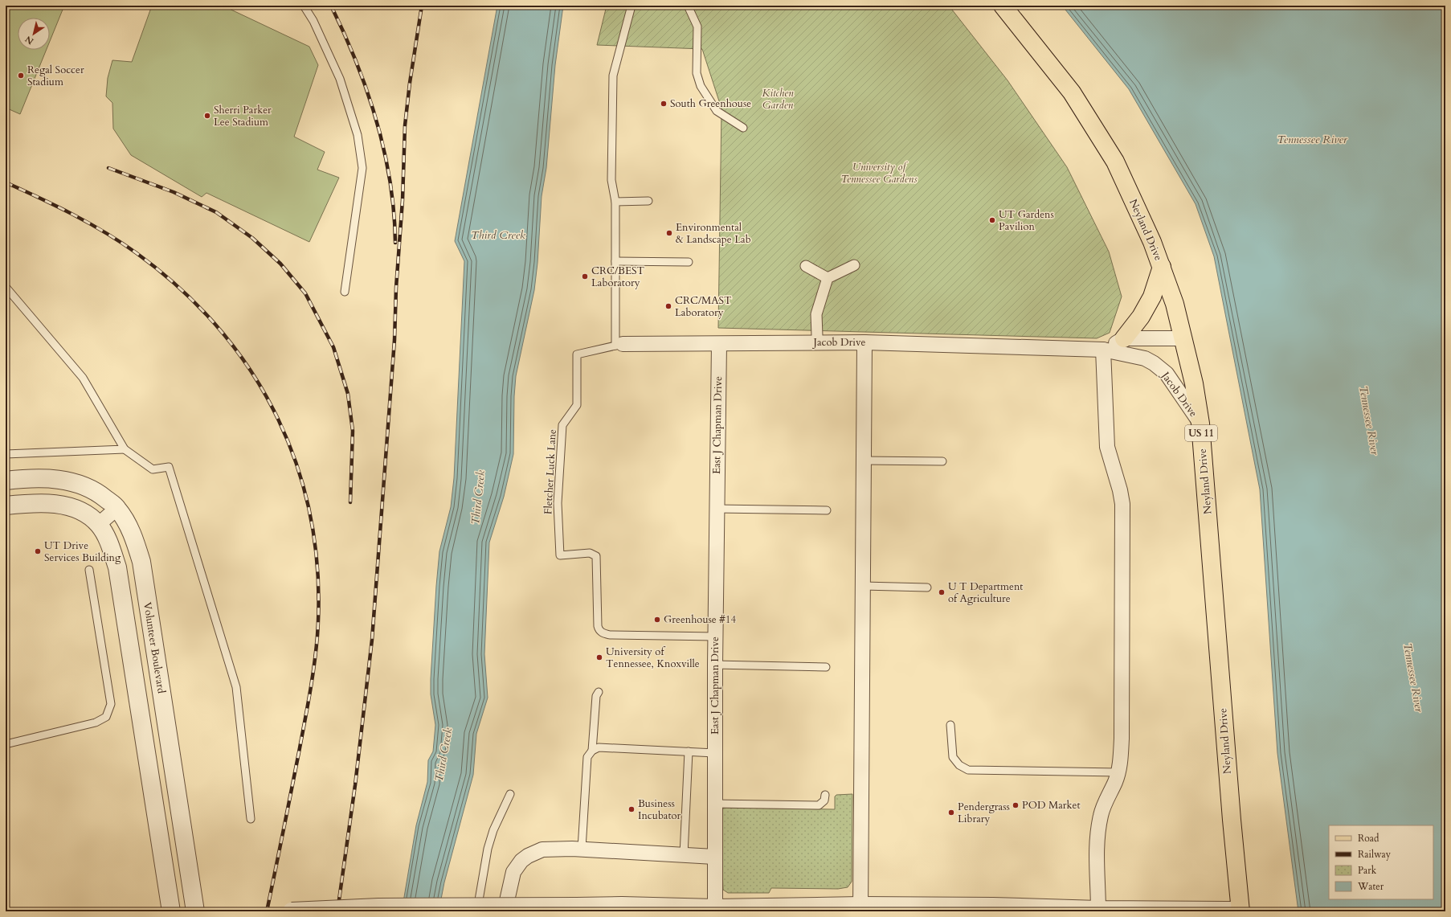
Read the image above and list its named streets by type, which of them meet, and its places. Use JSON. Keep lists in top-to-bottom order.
{
  "streets": {
    "main road": ["Neyland Drive", "US 11"],
    "street": ["Jacob Drive", "East J Chapman Drive", "Volunteer Boulevard"],
    "lane": ["Fletcher Luck Lane"]
  },
  "crossings": [
    ["Neyland Drive", "Jacob Drive"],
    ["Jacob Drive", "East J Chapman Drive"],
    ["Jacob Drive", "Fletcher Luck Lane"],
    ["East J Chapman Drive", "Fletcher Luck Lane"]
  ],
  "water": ["Tennessee River", "Third Creek"],
  "parks": ["Kitchen Garden", "University of Tennessee Gardens"],
  "places": [
    "Regal Soccer Stadium",
    "South Greenhouse",
    "Sherri Parker Lee Stadium",
    "UT Gardens Pavilion",
    "Environmental & Landscape Lab",
    "CRC/BEST Laboratory",
    "CRC/MAST Laboratory",
    "UT Drive Services Building",
    "U T Department of Agriculture",
    "Greenhouse #14",
    "University of Tennessee, Knoxville",
    "POD Market",
    "Business Incubator",
    "Pendergrass Library"
  ],
  "legend": [
    "Road",
    "Railway",
    "Park",
    "Water"
  ],
  "north": "bottom left"
}
